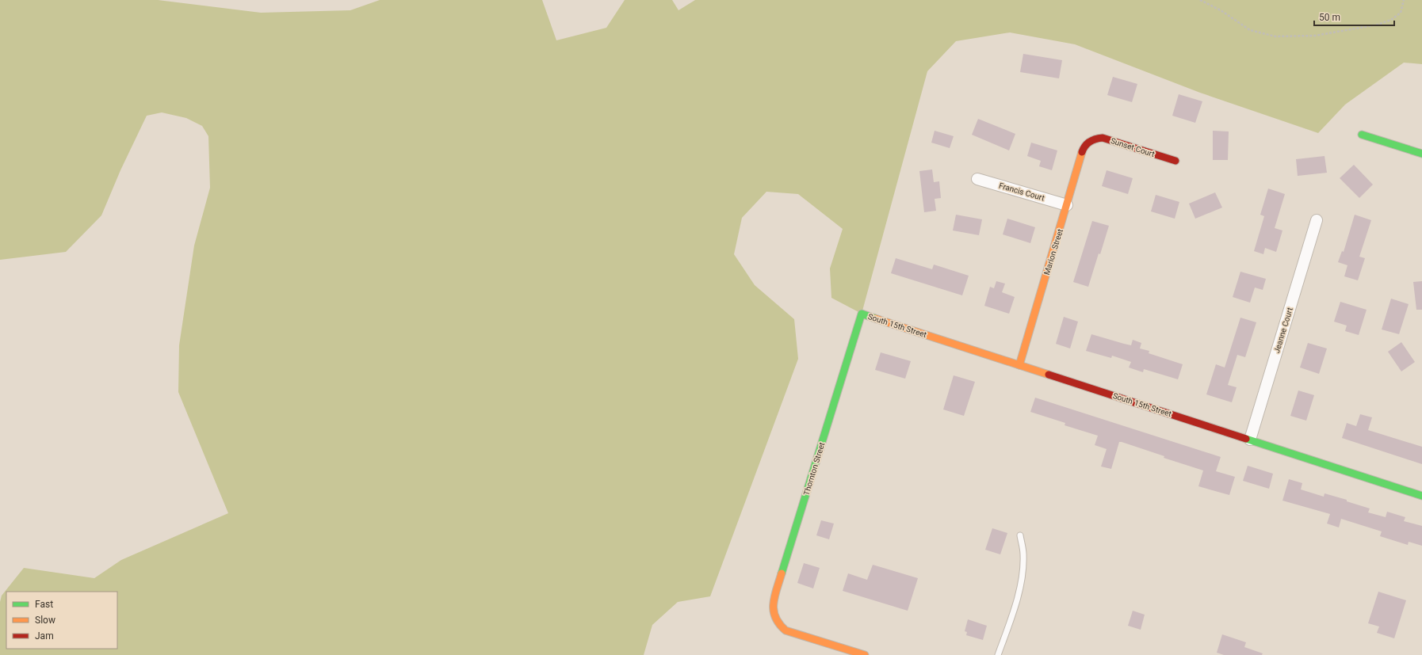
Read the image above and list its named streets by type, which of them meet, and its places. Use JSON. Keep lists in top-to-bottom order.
{
  "streets": {
    "street": [
      "Sunset Court",
      "Francis Court",
      "Marion Street",
      "South 15th Street",
      "Jeanne Court",
      "Thornton Street"
    ]
  },
  "crossings": [
    ["Sunset Court", "Marion Street"],
    ["Francis Court", "Marion Street"],
    ["Marion Street", "South 15th Street"],
    ["South 15th Street", "Jeanne Court"],
    ["South 15th Street", "Thornton Street"]
  ],
  "legend": ["Fast", "Slow", "Jam"],
  "scale_bar": "50 m"
}
